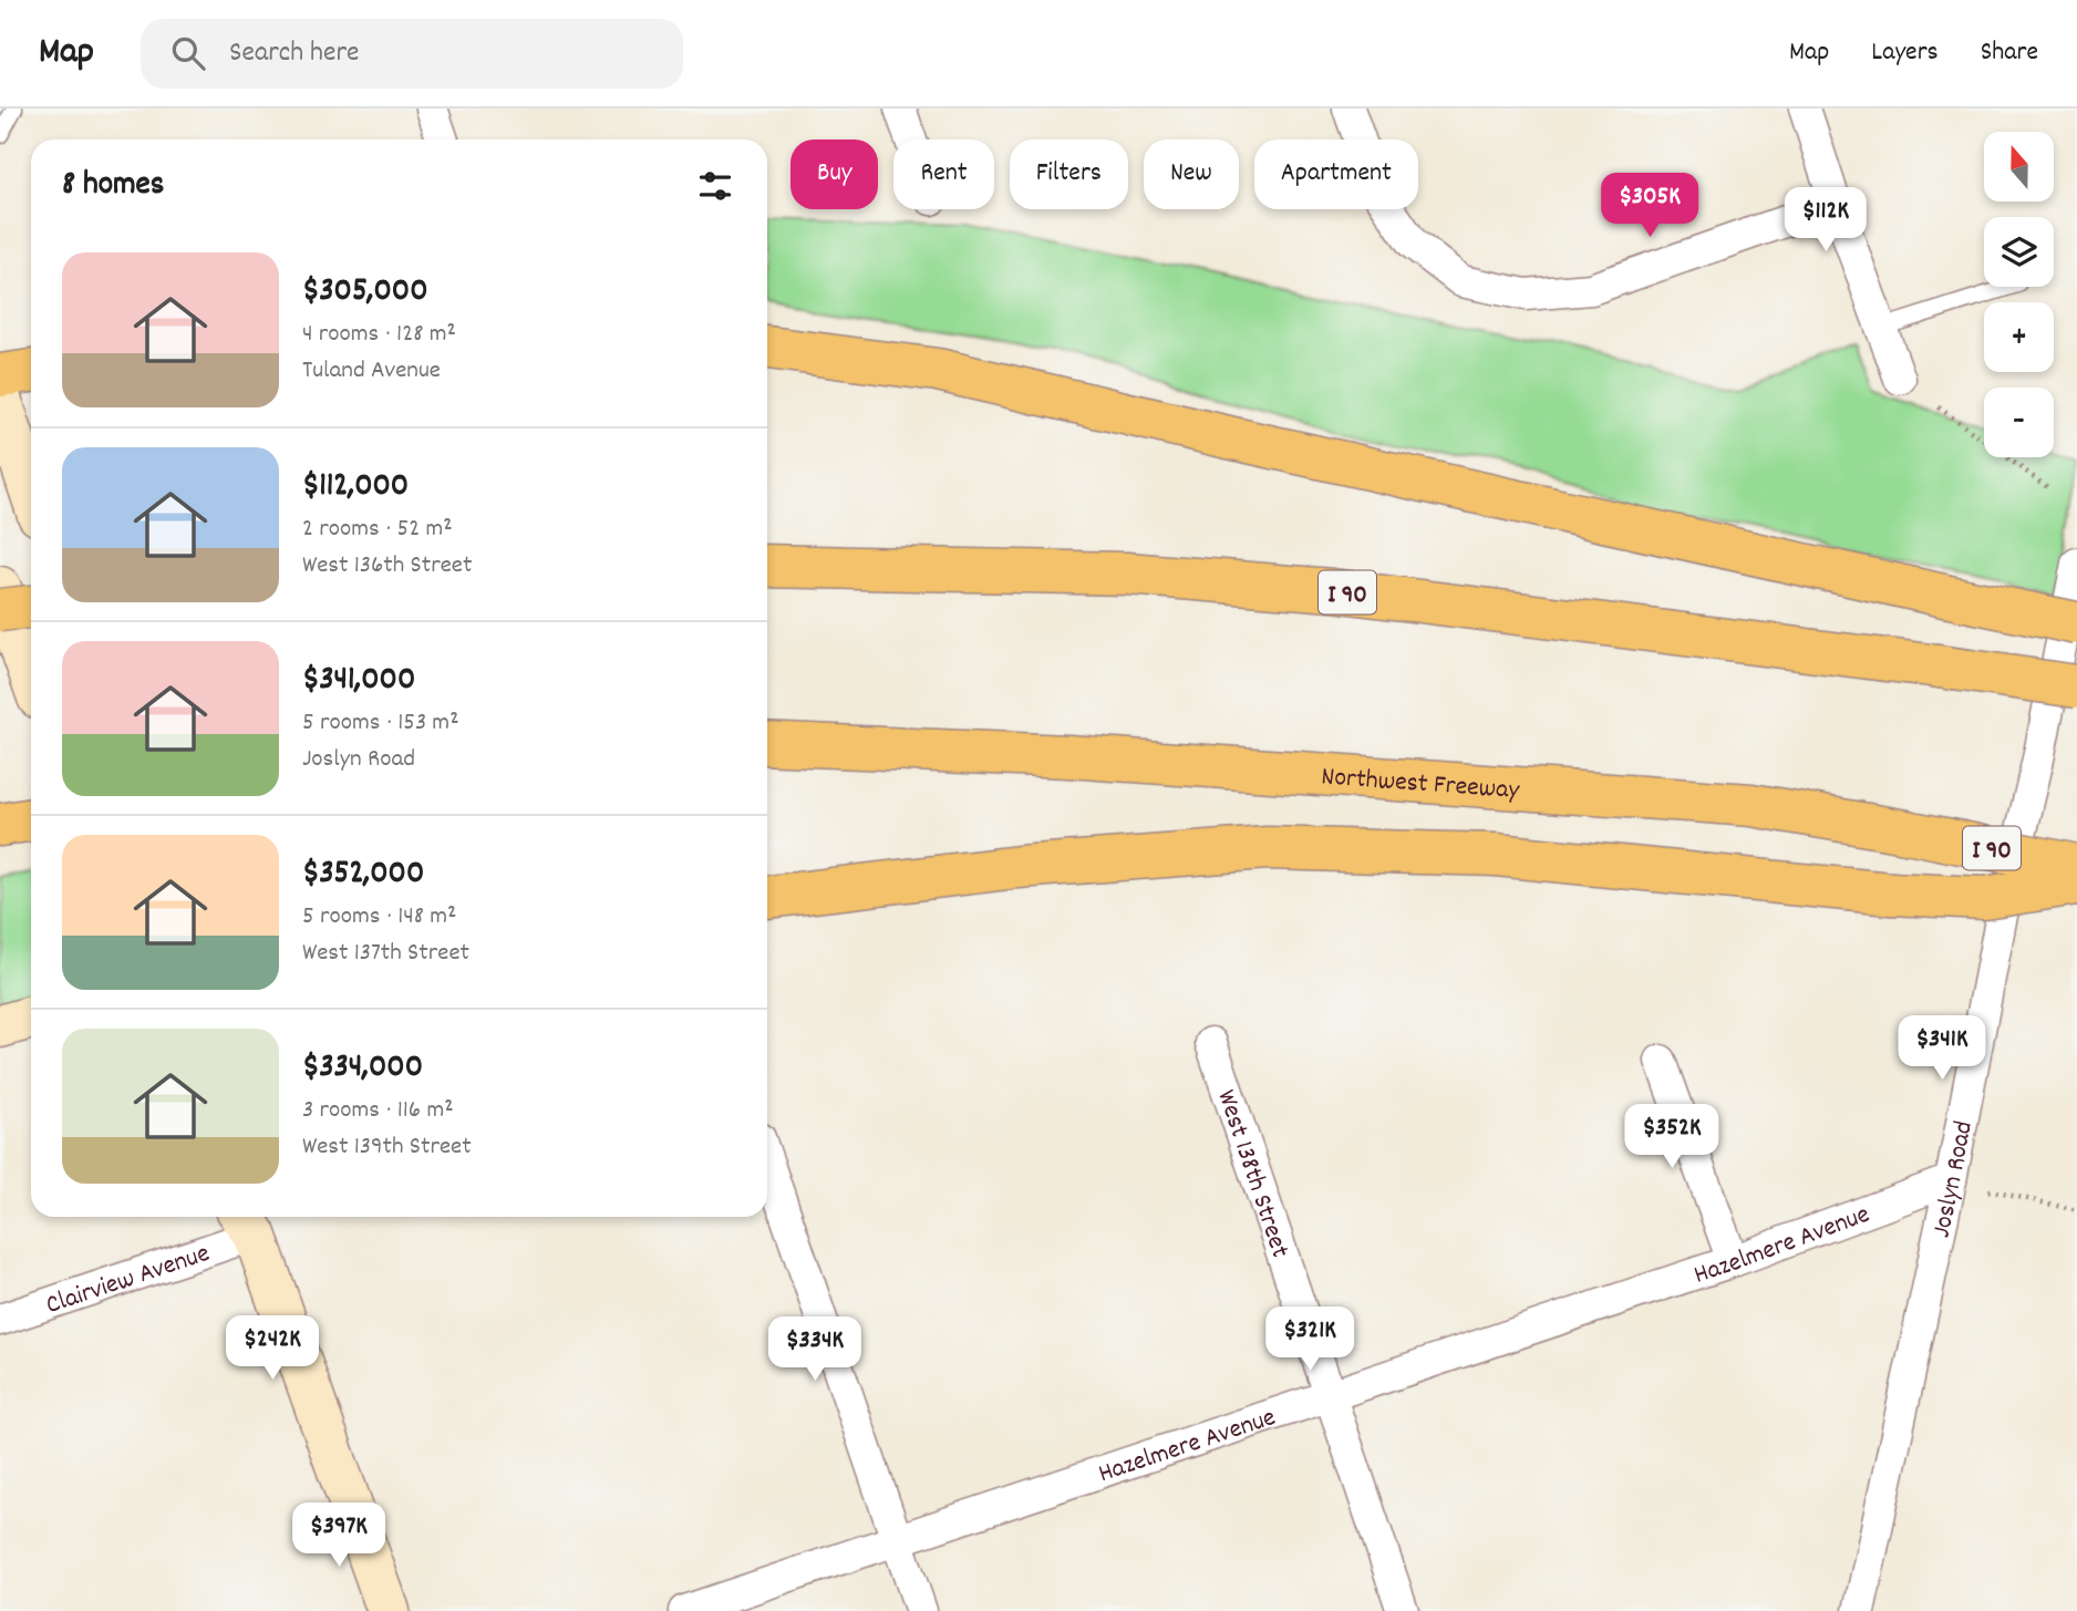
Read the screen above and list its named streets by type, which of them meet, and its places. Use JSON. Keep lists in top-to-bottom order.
{
  "streets": {
    "highway": ["I 90", "Northwest Freeway"],
    "street": [
      "West 138th Street",
      "Joslyn Road",
      "Hazelmere Avenue",
      "Clairview Avenue"
    ]
  },
  "crossings": [
    ["West 138th Street", "Hazelmere Avenue"],
    ["Joslyn Road", "Hazelmere Avenue"]
  ],
  "north": "top",
  "page": {
    "header": "Map",
    "search": "Search here",
    "nav": ["Map", "Layers", "Share"],
    "map_buttons": ["+", "−"],
    "chip": [
      "Buy",
      "Rent",
      "Filters",
      "New",
      "Apartment"
    ],
    "heading": "8 homes",
    "price": [
      "$305K",
      "$112K",
      "$341K",
      "$352K",
      "$321K",
      "$242K",
      "$334K",
      "$397K"
    ],
    "list": [
      {
        "name": "$305,000",
        "note": "4 rooms · 128 m² · Tuland Avenue"
      },
      {
        "name": "$112,000",
        "note": "2 rooms · 52 m² · West 136th Street"
      },
      {
        "name": "$341,000",
        "note": "5 rooms · 153 m² · Joslyn Road"
      },
      {
        "name": "$352,000",
        "note": "5 rooms · 148 m² · West 137th Street"
      },
      {
        "name": "$334,000",
        "note": "3 rooms · 116 m² · West 139th Street"
      }
    ]
  }
}
